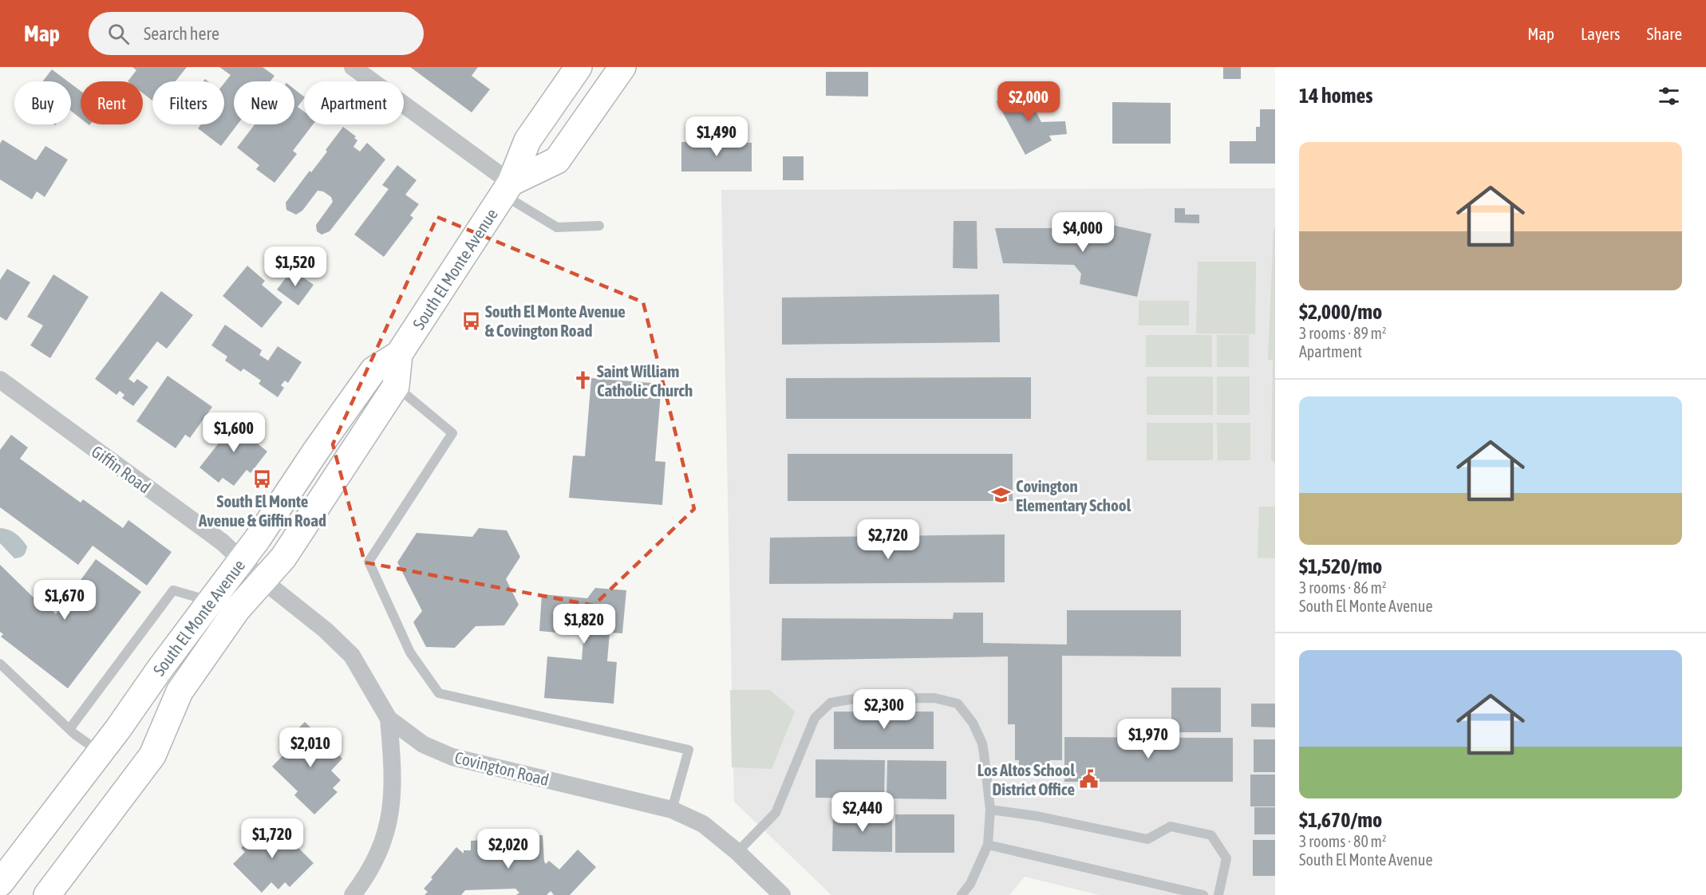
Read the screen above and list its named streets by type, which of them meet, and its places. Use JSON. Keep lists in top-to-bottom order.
{
  "streets": {
    "main road": ["South El Monte Avenue"],
    "street": ["Giffin Road", "Covington Road"]
  },
  "crossings": [
    ["South El Monte Avenue", "Giffin Road"],
    ["South El Monte Avenue", "Covington Road"],
    ["Giffin Road", "Covington Road"]
  ],
  "places": {
    "bus stop": ["South El Monte Avenue & Covington Road", "South El Monte Avenue & Giffin Road"],
    "church": ["Saint William Catholic Church"],
    "school or university": ["Covington Elementary School"],
    "public building": ["Los Altos School District Office"]
  },
  "page": {
    "header": "Map",
    "search": "Search here",
    "nav": ["Map", "Layers", "Share"],
    "heading": "14 homes",
    "price": [
      "$2,000",
      "$1,490",
      "$4,000",
      "$1,520",
      "$1,600",
      "$2,720",
      "$1,670",
      "$1,820",
      "$2,300",
      "$1,970",
      "$2,010",
      "$2,440",
      "$1,720",
      "$2,020"
    ],
    "chip": [
      "Buy",
      "Rent",
      "Filters",
      "New",
      "Apartment"
    ],
    "list": [
      {
        "name": "$2,000/mo",
        "note": "3 rooms · 89 m² · Apartment"
      },
      {
        "name": "$1,520/mo",
        "note": "3 rooms · 86 m² · South El Monte Avenue"
      },
      {
        "name": "$1,670/mo",
        "note": "3 rooms · 80 m² · South El Monte Avenue"
      }
    ]
  }
}
